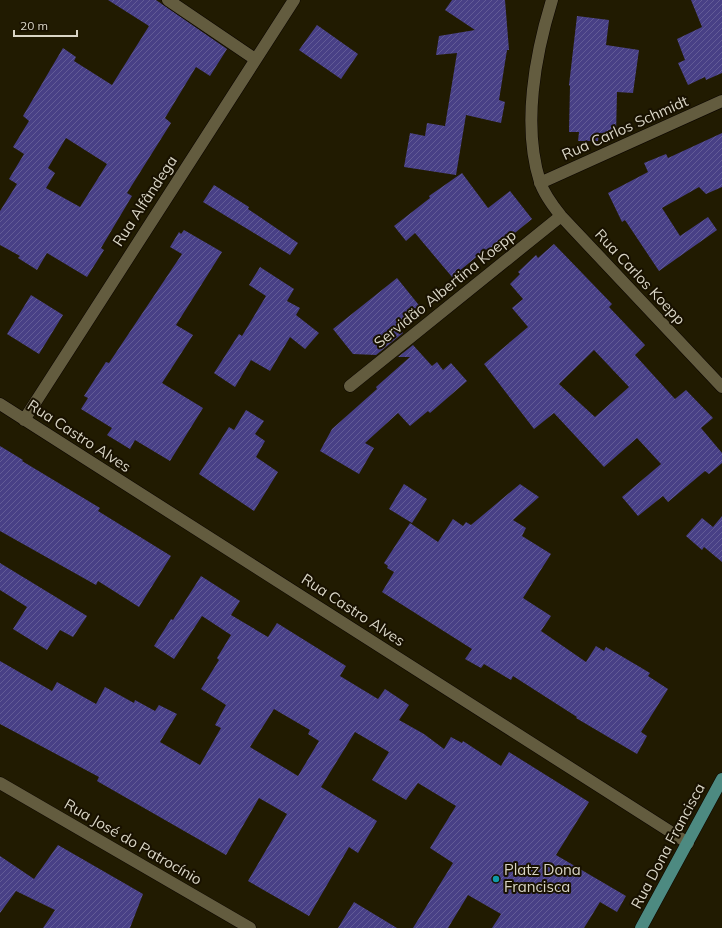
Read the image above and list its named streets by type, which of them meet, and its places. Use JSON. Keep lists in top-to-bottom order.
{
  "streets": {
    "main road": ["Rua Dona Francisca"],
    "street": [
      "Rua Carlos Schmidt",
      "Rua Alfândega",
      "Rua Carlos Koepp",
      "Servidão Albertina Koepp",
      "Rua Castro Alves",
      "Rua José do Patrocínio"
    ]
  },
  "crossings": [
    ["Rua Carlos Schmidt", "Rua Carlos Koepp"],
    ["Rua Alfândega", "Rua Castro Alves"],
    ["Rua Carlos Koepp", "Servidão Albertina Koepp"],
    ["Rua Castro Alves", "Rua Dona Francisca"]
  ],
  "places": ["Platz Dona Francisca"],
  "scale_bar": "20 m"
}
